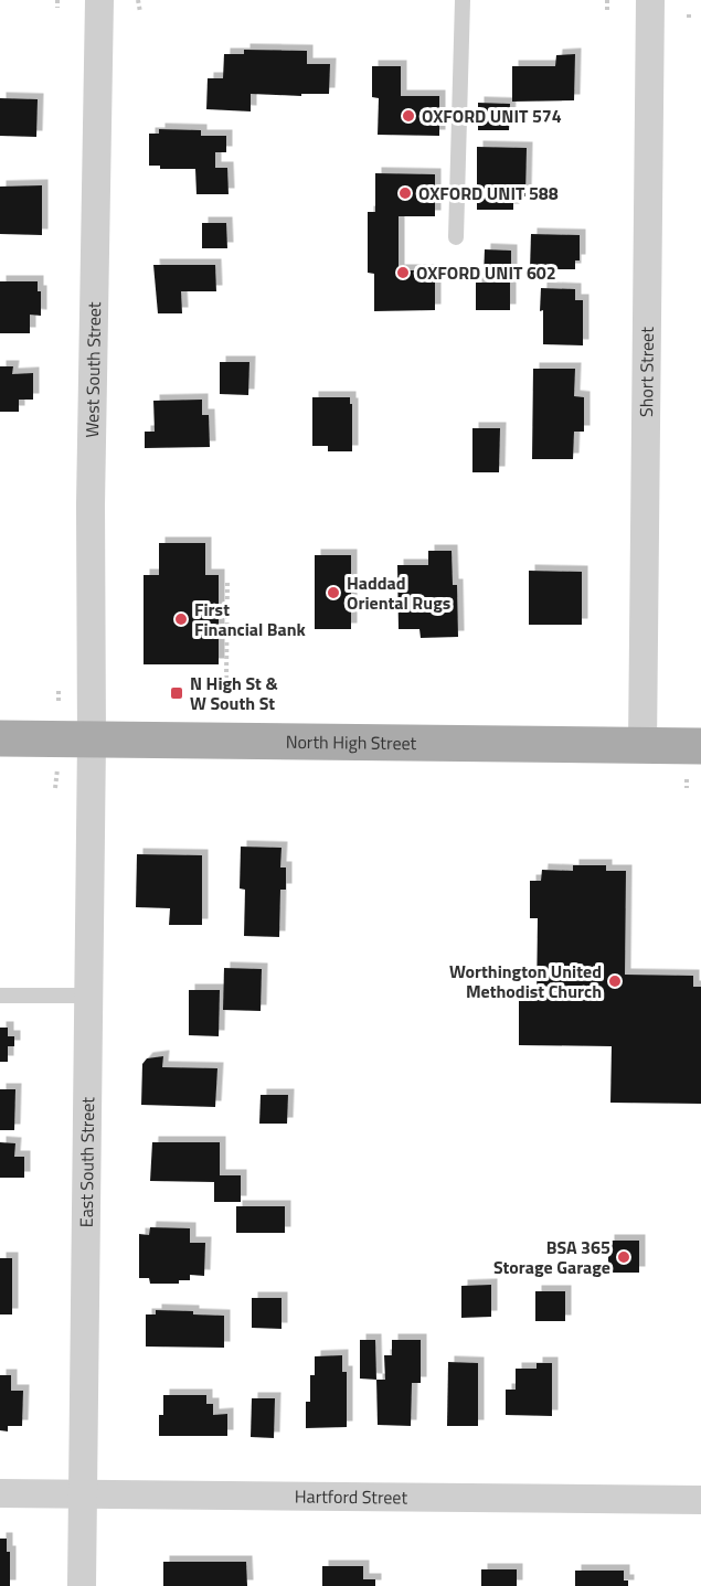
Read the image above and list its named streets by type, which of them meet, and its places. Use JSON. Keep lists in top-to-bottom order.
{
  "streets": {
    "main road": ["North High Street"],
    "street": [
      "West South Street",
      "Short Street",
      "East South Street",
      "Hartford Street"
    ]
  },
  "crossings": [
    ["West South Street", "North High Street"],
    ["West South Street", "East South Street"],
    ["Short Street", "North High Street"],
    ["North High Street", "East South Street"],
    ["East South Street", "Hartford Street"]
  ],
  "places": {
    "other": [
      "OXFORD UNIT 574",
      "OXFORD UNIT 588",
      "OXFORD UNIT 602",
      "Haddad Oriental Rugs",
      "First Financial Bank",
      "Worthington United Methodist Church",
      "BSA 365 Storage Garage"
    ],
    "transit": ["N High St & W South St"]
  }
}
